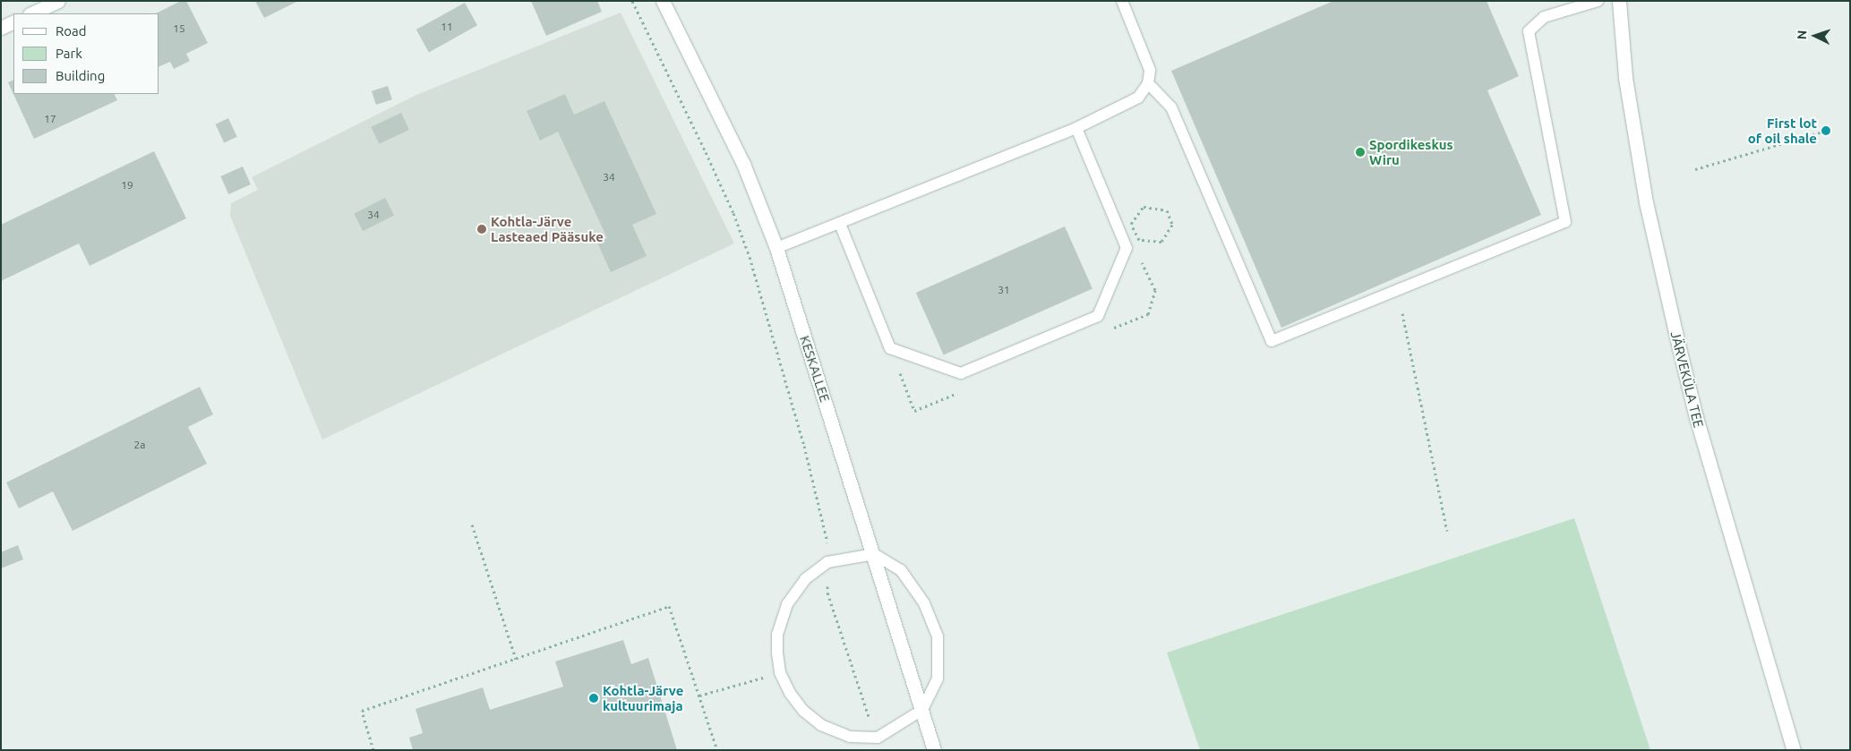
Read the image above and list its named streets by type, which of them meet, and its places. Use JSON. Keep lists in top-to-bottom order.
{
  "streets": {
    "street": ["KESKALLEE", "JÄRVEKÜLA TEE"]
  },
  "places": [
    "First lot of oil shale",
    "Spordikeskus Wiru",
    "Kohtla-Järve Lasteaed Pääsuke",
    "Kohtla-Järve kultuurimaja"
  ],
  "house_numbers": [
    "11",
    "15",
    "17",
    "34",
    "19",
    "34",
    "31",
    "2a"
  ],
  "legend": ["Road", "Park", "Building"],
  "north": "left"
}
